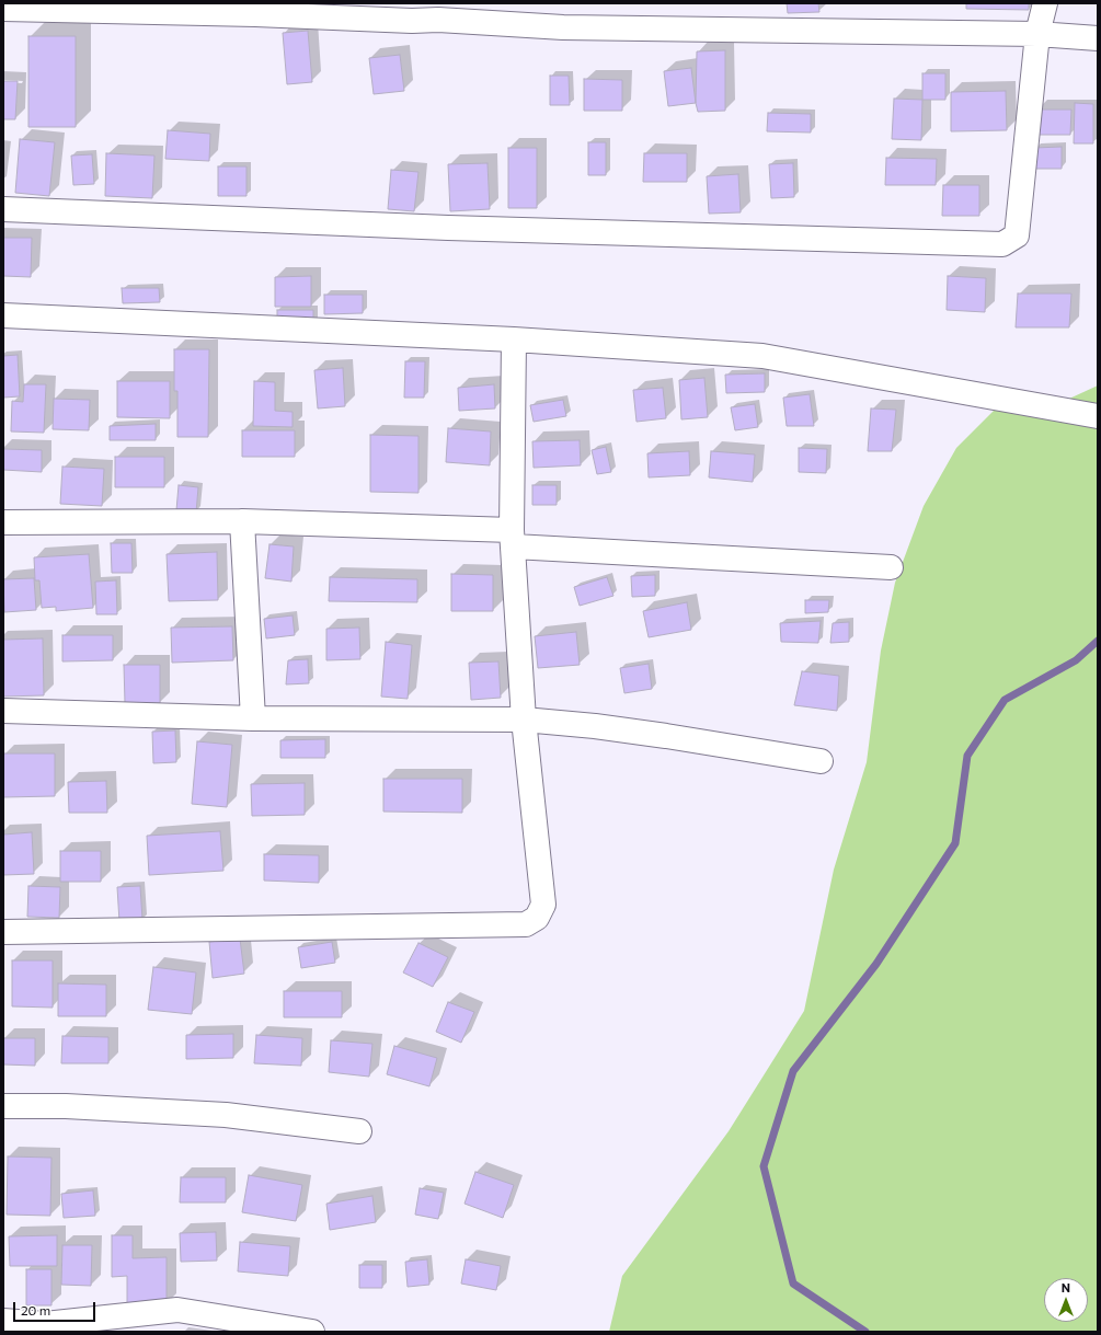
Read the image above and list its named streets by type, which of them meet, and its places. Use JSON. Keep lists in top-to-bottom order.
{
  "scale_bar": "20 m",
  "north": "top"
}
